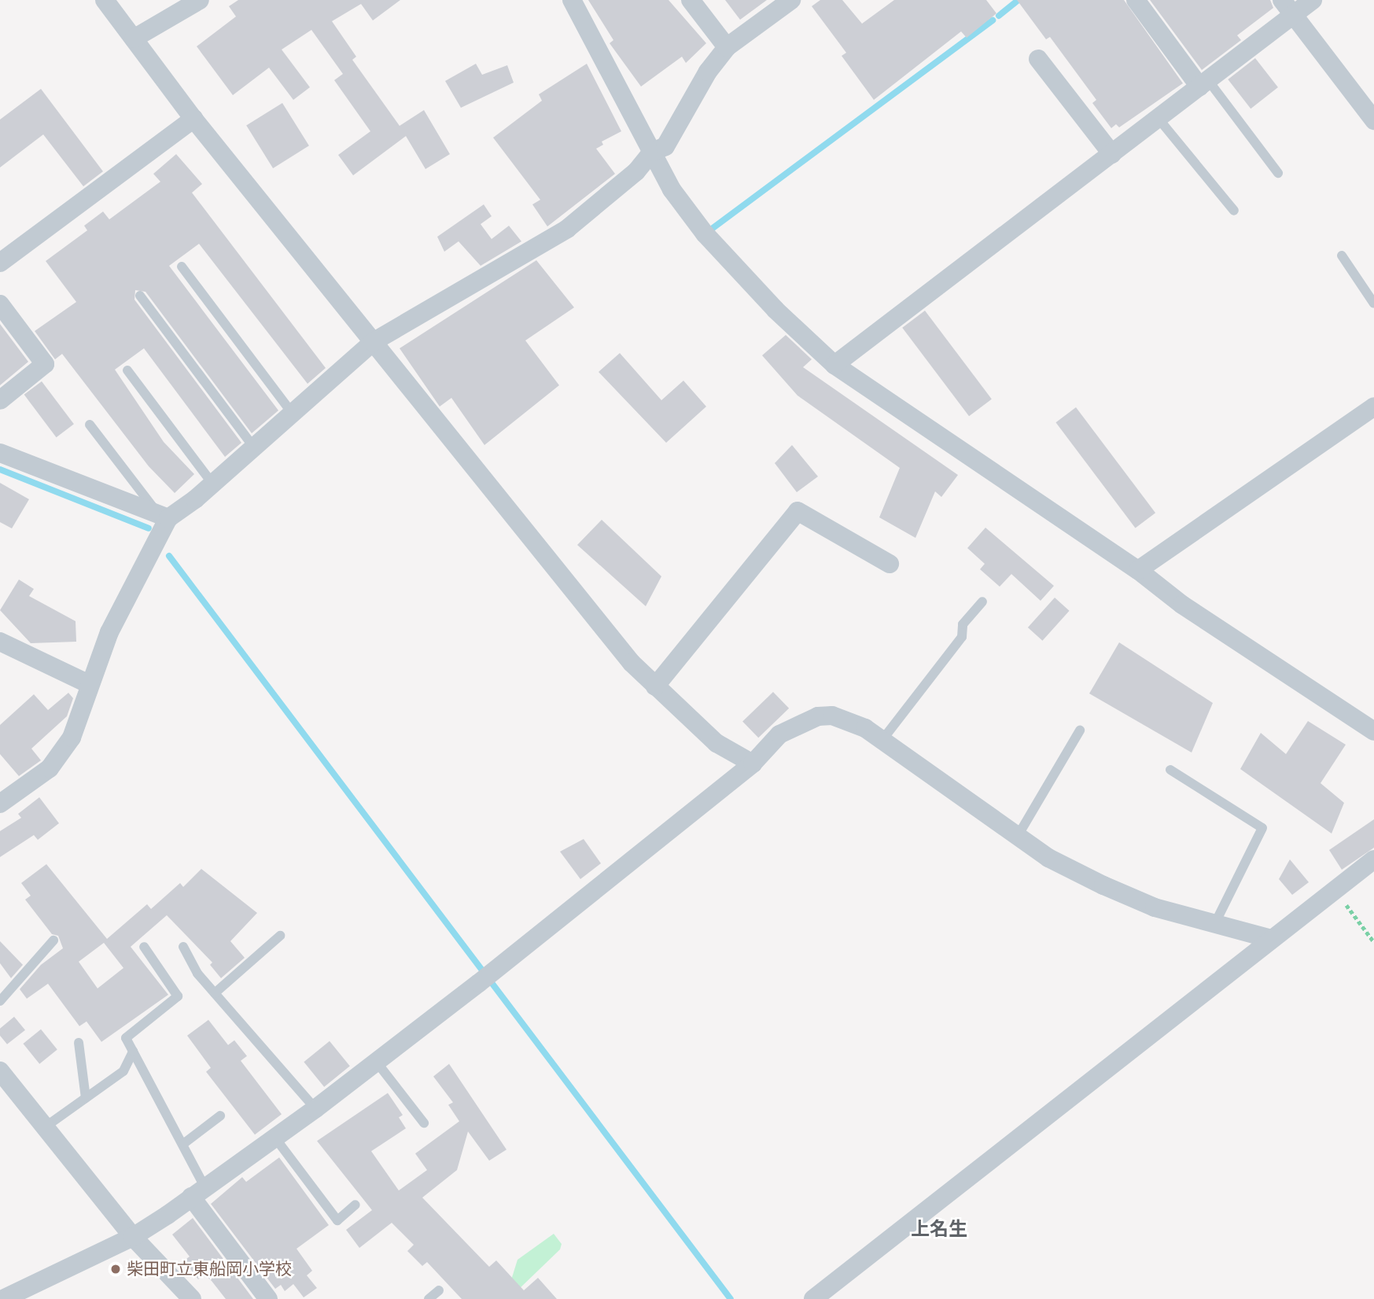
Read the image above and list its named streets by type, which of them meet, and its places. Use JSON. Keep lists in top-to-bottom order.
{
  "districts": ["上名生"],
  "places": ["柴田町立東船岡小学校"]
}
